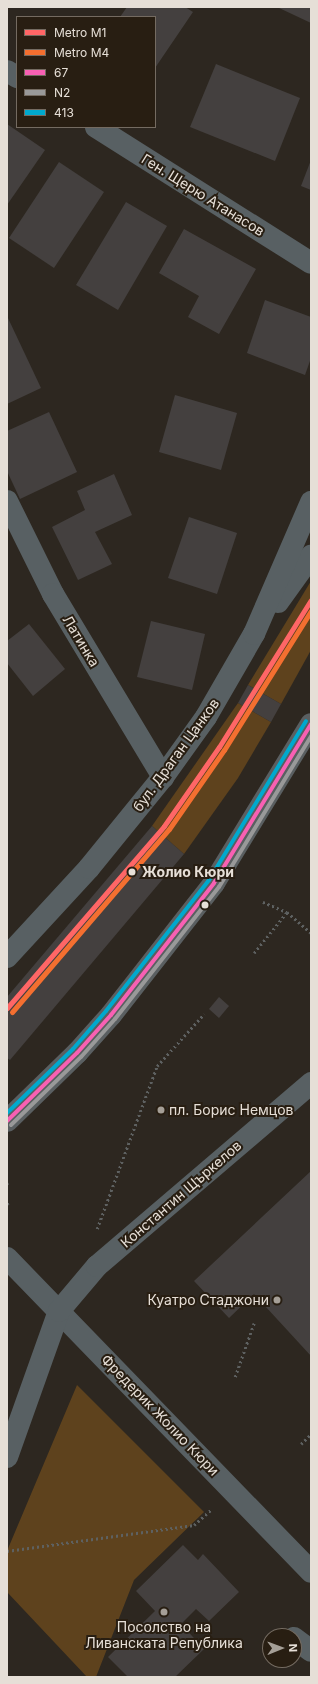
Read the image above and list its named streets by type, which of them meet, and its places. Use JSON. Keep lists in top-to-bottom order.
{
  "streets": {
    "street": [
      "Ген. Щерю Атанасов",
      "Латинка",
      "бул. Драган Цанков",
      "Константин Щъркелов",
      "Фредерик Жолио Кюри"
    ]
  },
  "crossings": [
    ["Латинка", "бул. Драган Цанков"],
    ["Константин Щъркелов", "Фредерик Жолио Кюри"]
  ],
  "places": [
    "Жолио Кюри",
    "пл. Борис Немцов",
    "Куатро Стаджони",
    "Посолство на Ливанската Република"
  ],
  "lines": [
    "metro line M1",
    "metro line M4",
    "transit line 413",
    "transit line 67",
    "transit line N2"
  ],
  "legend": [
    "Metro M1",
    "Metro M4",
    "67",
    "N2",
    "413"
  ],
  "north": "right"
}
